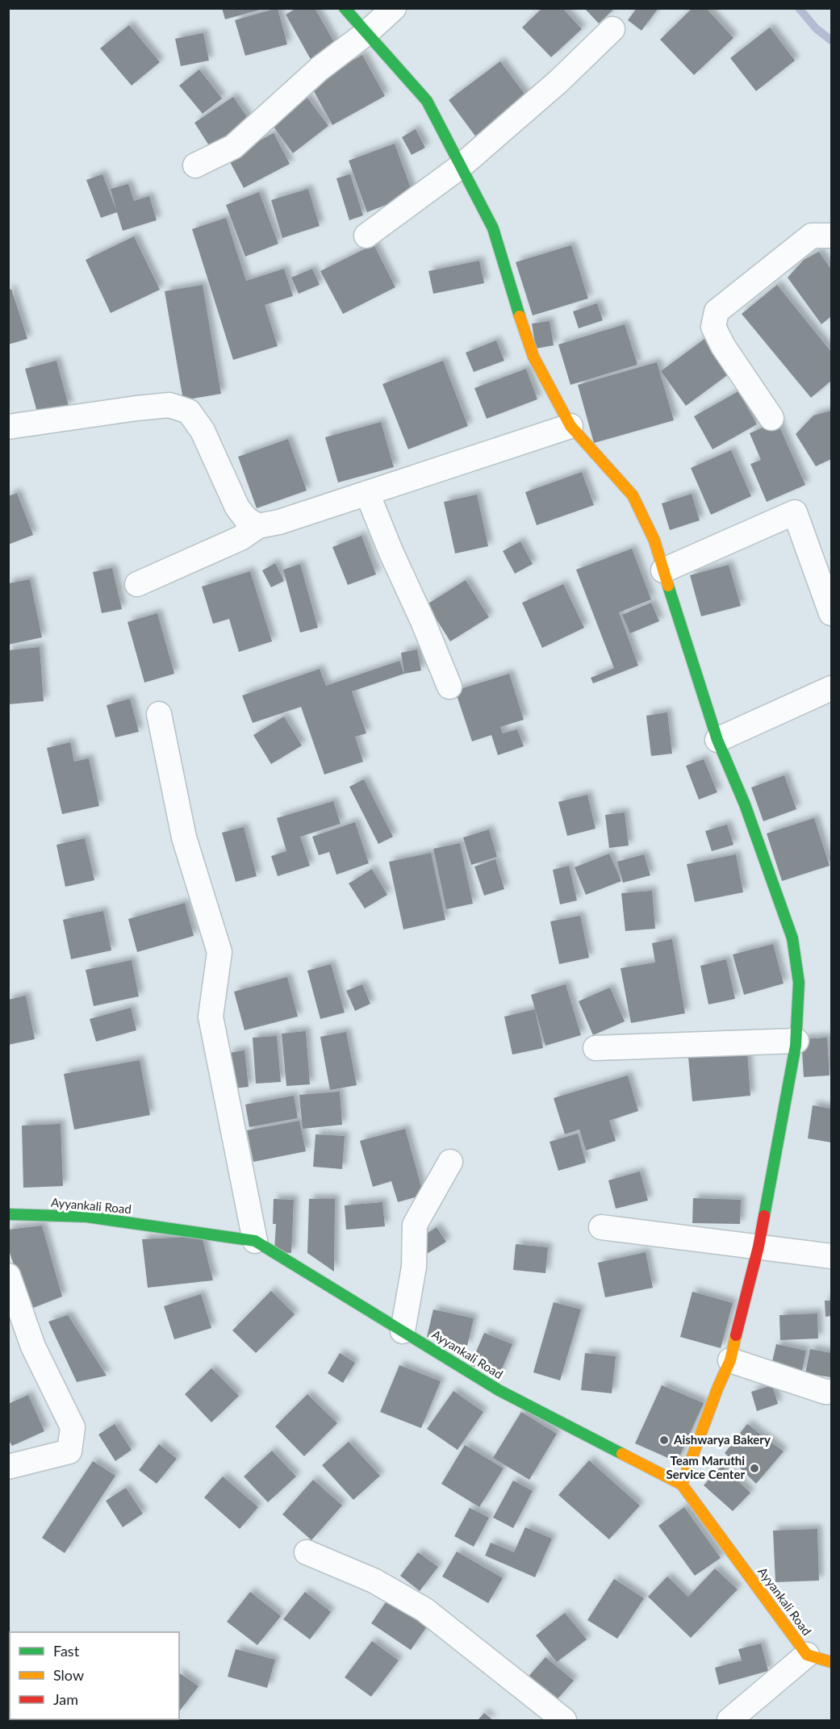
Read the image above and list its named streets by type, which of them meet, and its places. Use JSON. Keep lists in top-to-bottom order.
{
  "streets": {
    "street": ["Ayyankali Road"]
  },
  "places": ["Aishwarya Bakery", "Team Maruthi Service Center"],
  "legend": ["Fast", "Slow", "Jam"]
}
